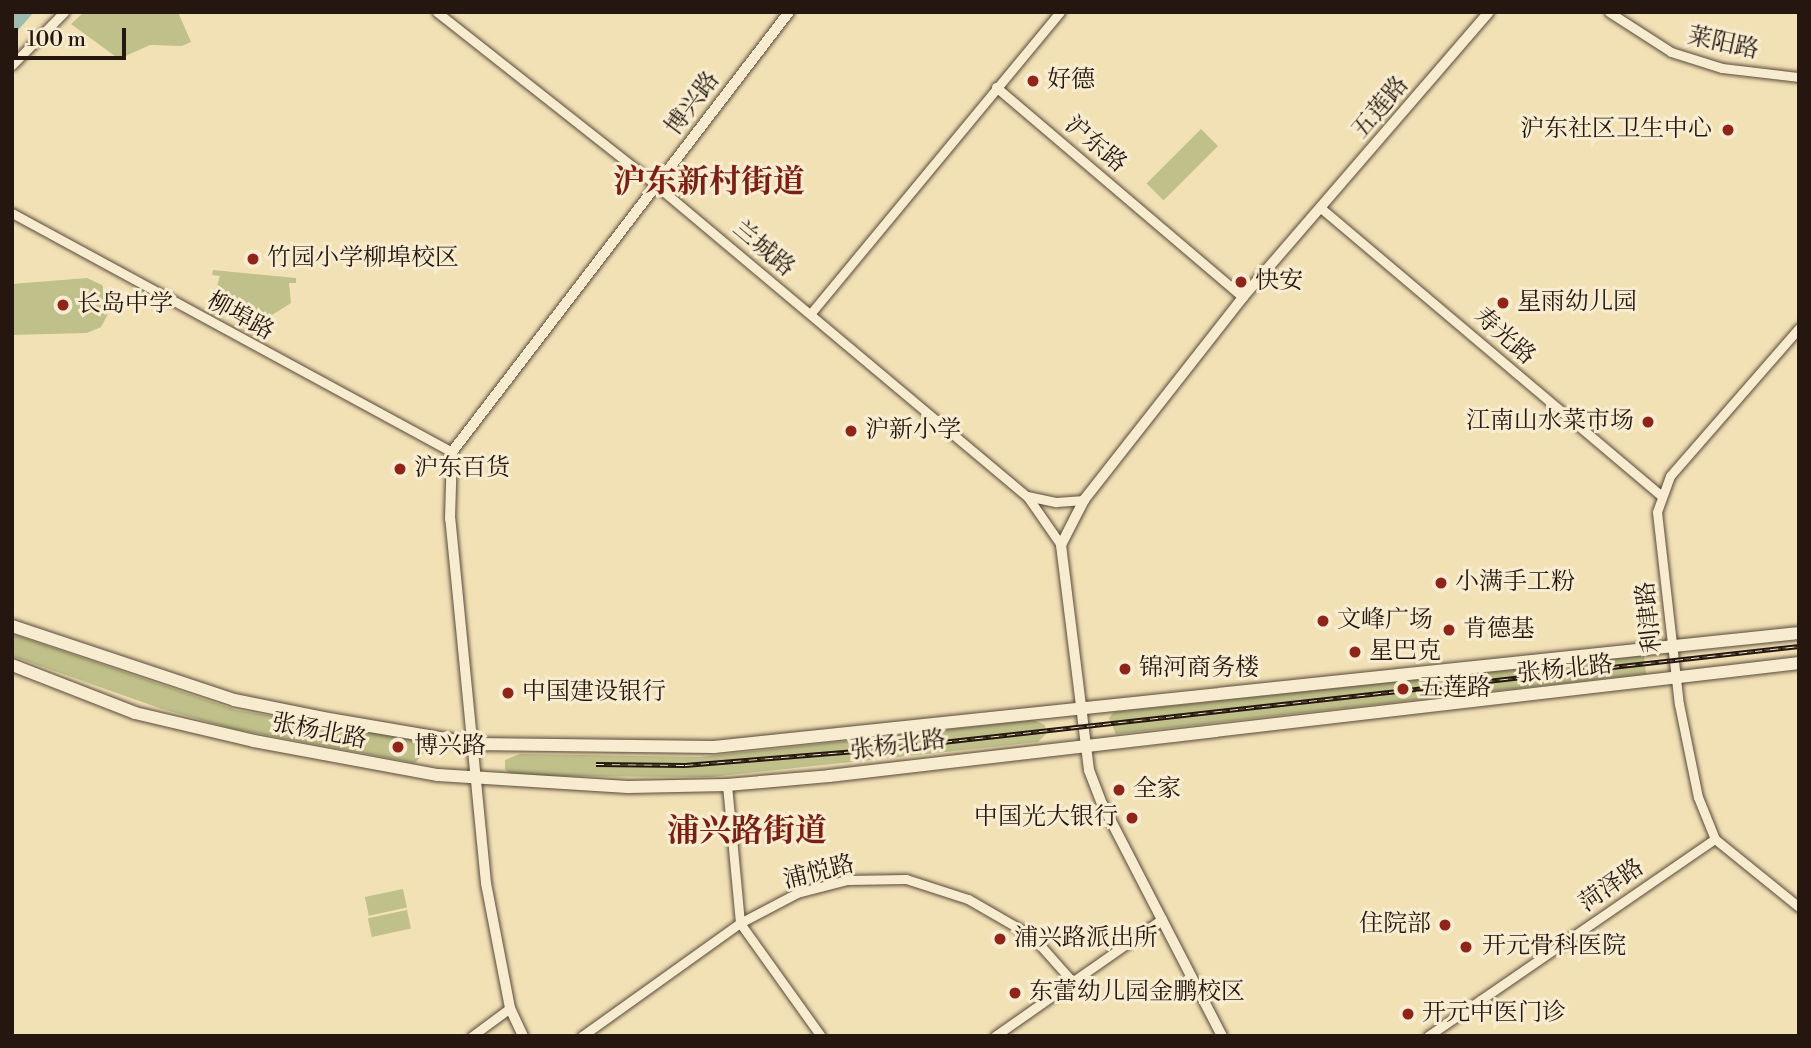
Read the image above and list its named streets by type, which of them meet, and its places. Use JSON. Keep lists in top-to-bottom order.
{
  "streets": {
    "main road": ["张杨北路"],
    "street": [
      "莱阳路",
      "博兴路",
      "五莲路",
      "沪东路",
      "兰城路",
      "柳埠路",
      "寿光路",
      "利津路",
      "浦悦路",
      "菏泽路"
    ]
  },
  "crossings": [
    ["博兴路", "兰城路"],
    ["博兴路", "柳埠路"],
    ["五莲路", "沪东路"],
    ["五莲路", "兰城路"],
    ["五莲路", "寿光路"],
    ["寿光路", "利津路"],
    ["利津路", "张杨北路"],
    ["利津路", "菏泽路"]
  ],
  "districts": ["沪东新村街道", "浦兴路街道"],
  "places": [
    "好德",
    "沪东社区卫生中心",
    "竹园小学柳埠校区",
    "快安",
    "星雨幼儿园",
    "长岛中学",
    "江南山水菜市场",
    "沪新小学",
    "沪东百货",
    "小满手工粉",
    "文峰广场",
    "肯德基",
    "星巴克",
    "锦河商务楼",
    "五莲路",
    "中国建设银行",
    "博兴路",
    "全家",
    "中国光大银行",
    "住院部",
    "浦兴路派出所",
    "开元骨科医院",
    "东蕾幼儿园金鹏校区",
    "开元中医门诊"
  ],
  "scale_bar": "100 m"
}
